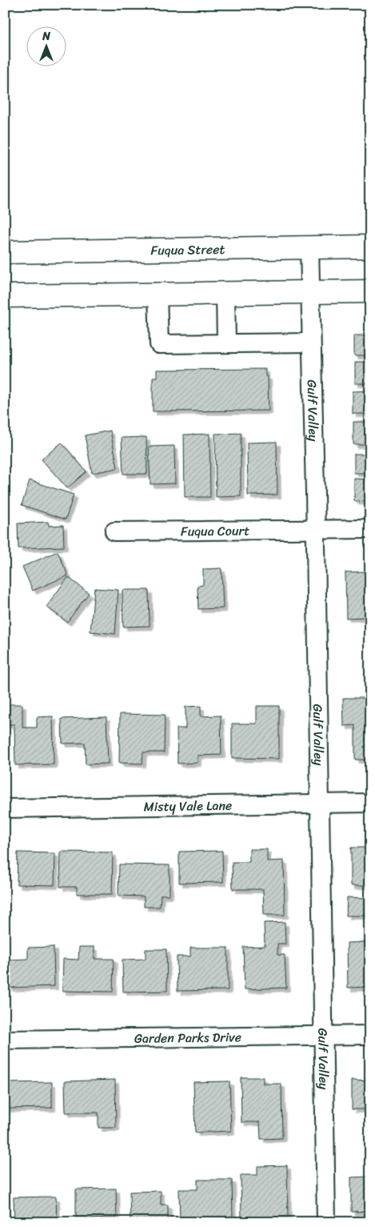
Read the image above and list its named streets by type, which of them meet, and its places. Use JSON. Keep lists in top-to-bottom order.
{
  "streets": {
    "main road": ["Fuqua Street"],
    "street": [
      "Gulf Valley",
      "Fuqua Court",
      "Misty Vale Lane",
      "Garden Parks Drive"
    ]
  },
  "crossings": [
    ["Fuqua Street", "Gulf Valley"],
    ["Gulf Valley", "Fuqua Court"],
    ["Gulf Valley", "Misty Vale Lane"],
    ["Gulf Valley", "Garden Parks Drive"]
  ],
  "north": "top"
}
